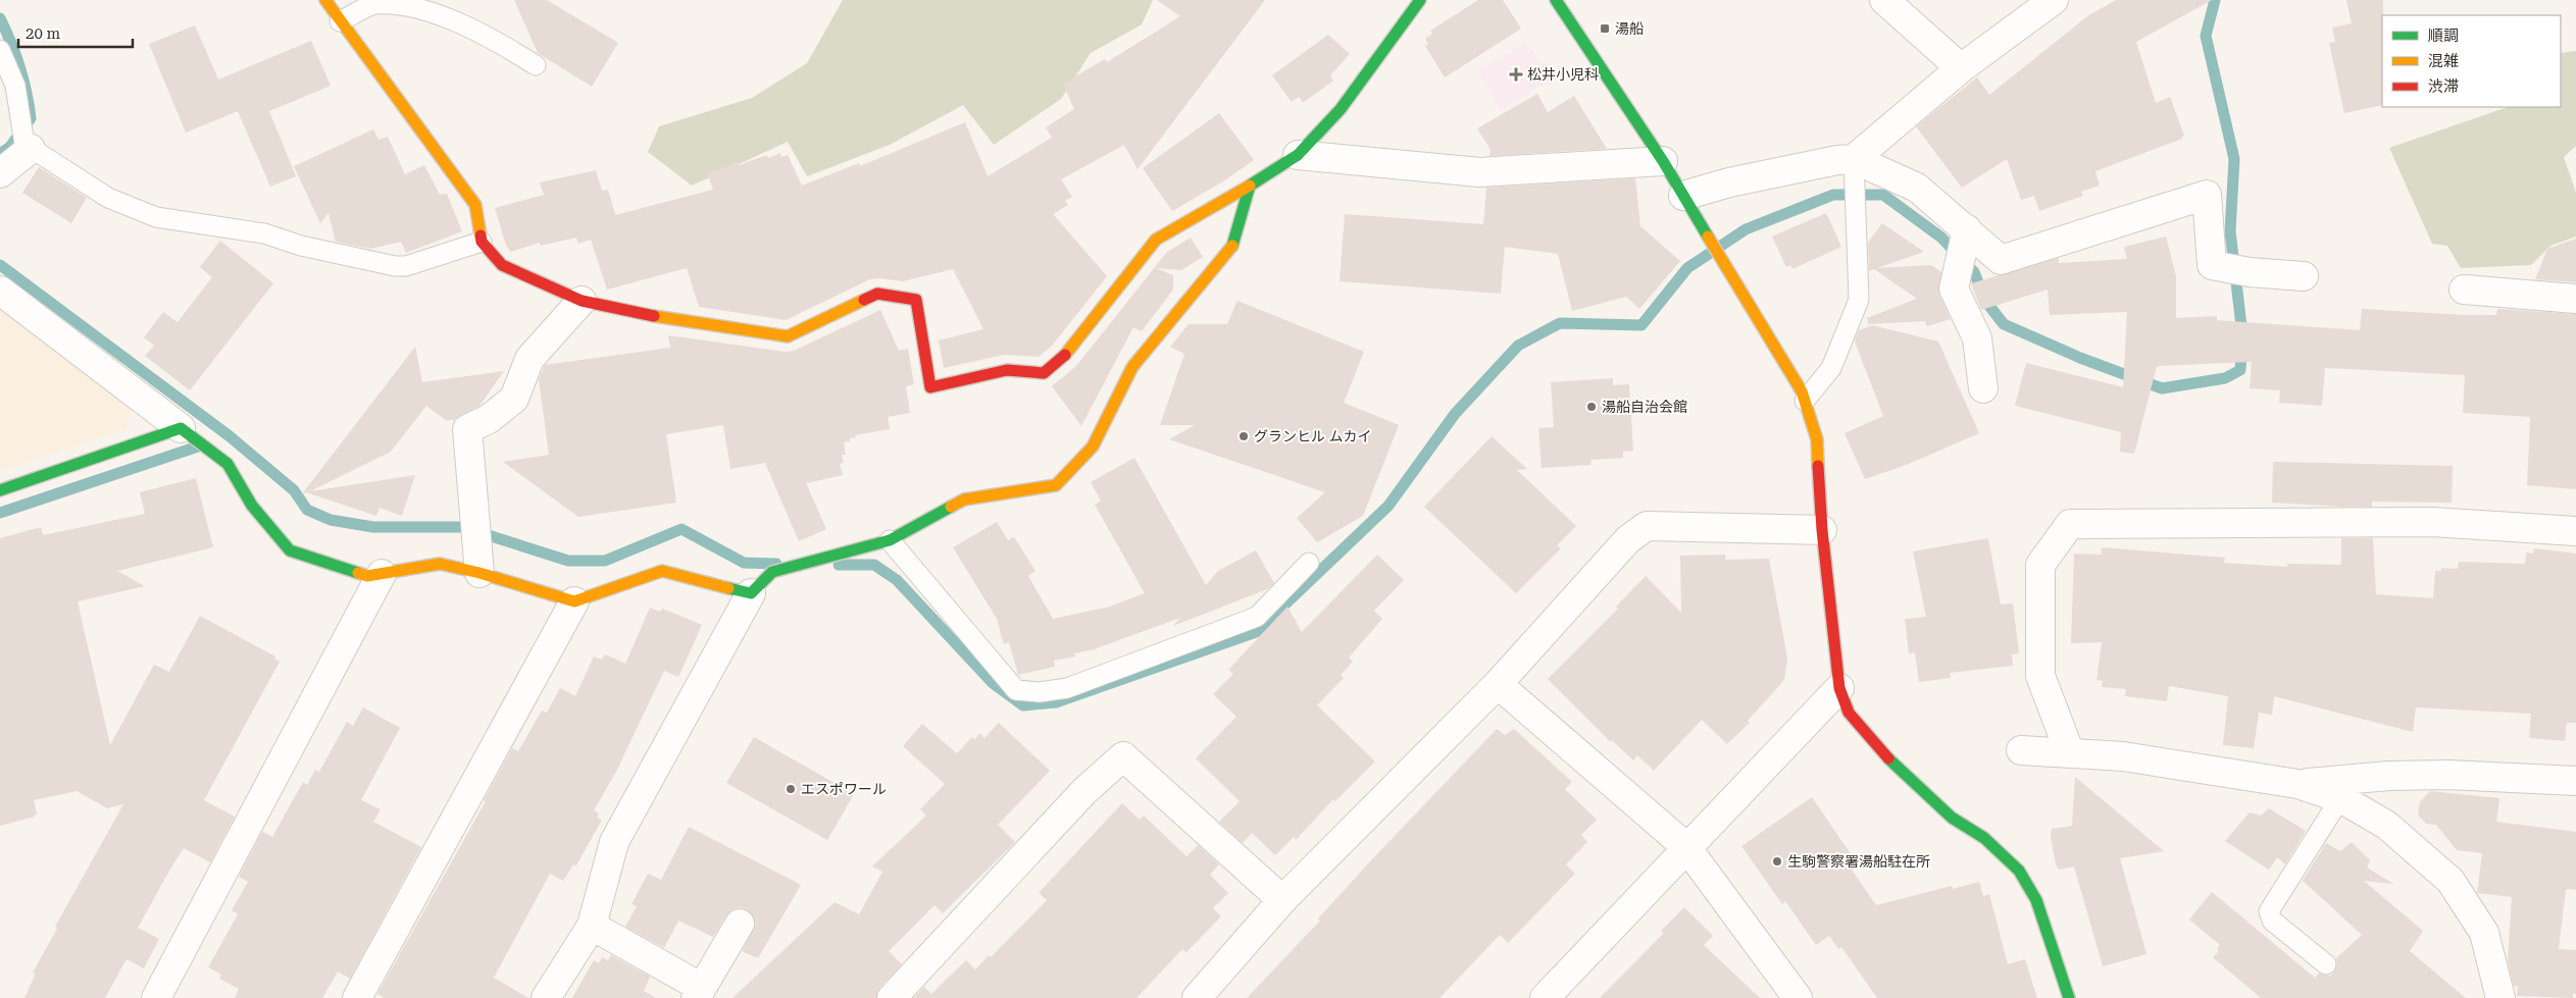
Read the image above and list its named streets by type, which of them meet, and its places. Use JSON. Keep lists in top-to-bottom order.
{
  "places": {
    "transit": ["湯船"],
    "health": ["松井小児科"],
    "other": [
      "湯船自治会館",
      "グランヒル ムカイ",
      "エスポワール",
      "生駒警察署湯船駐在所"
    ]
  },
  "legend": ["順調", "混雑", "渋滞"],
  "scale_bar": "20 m"
}
